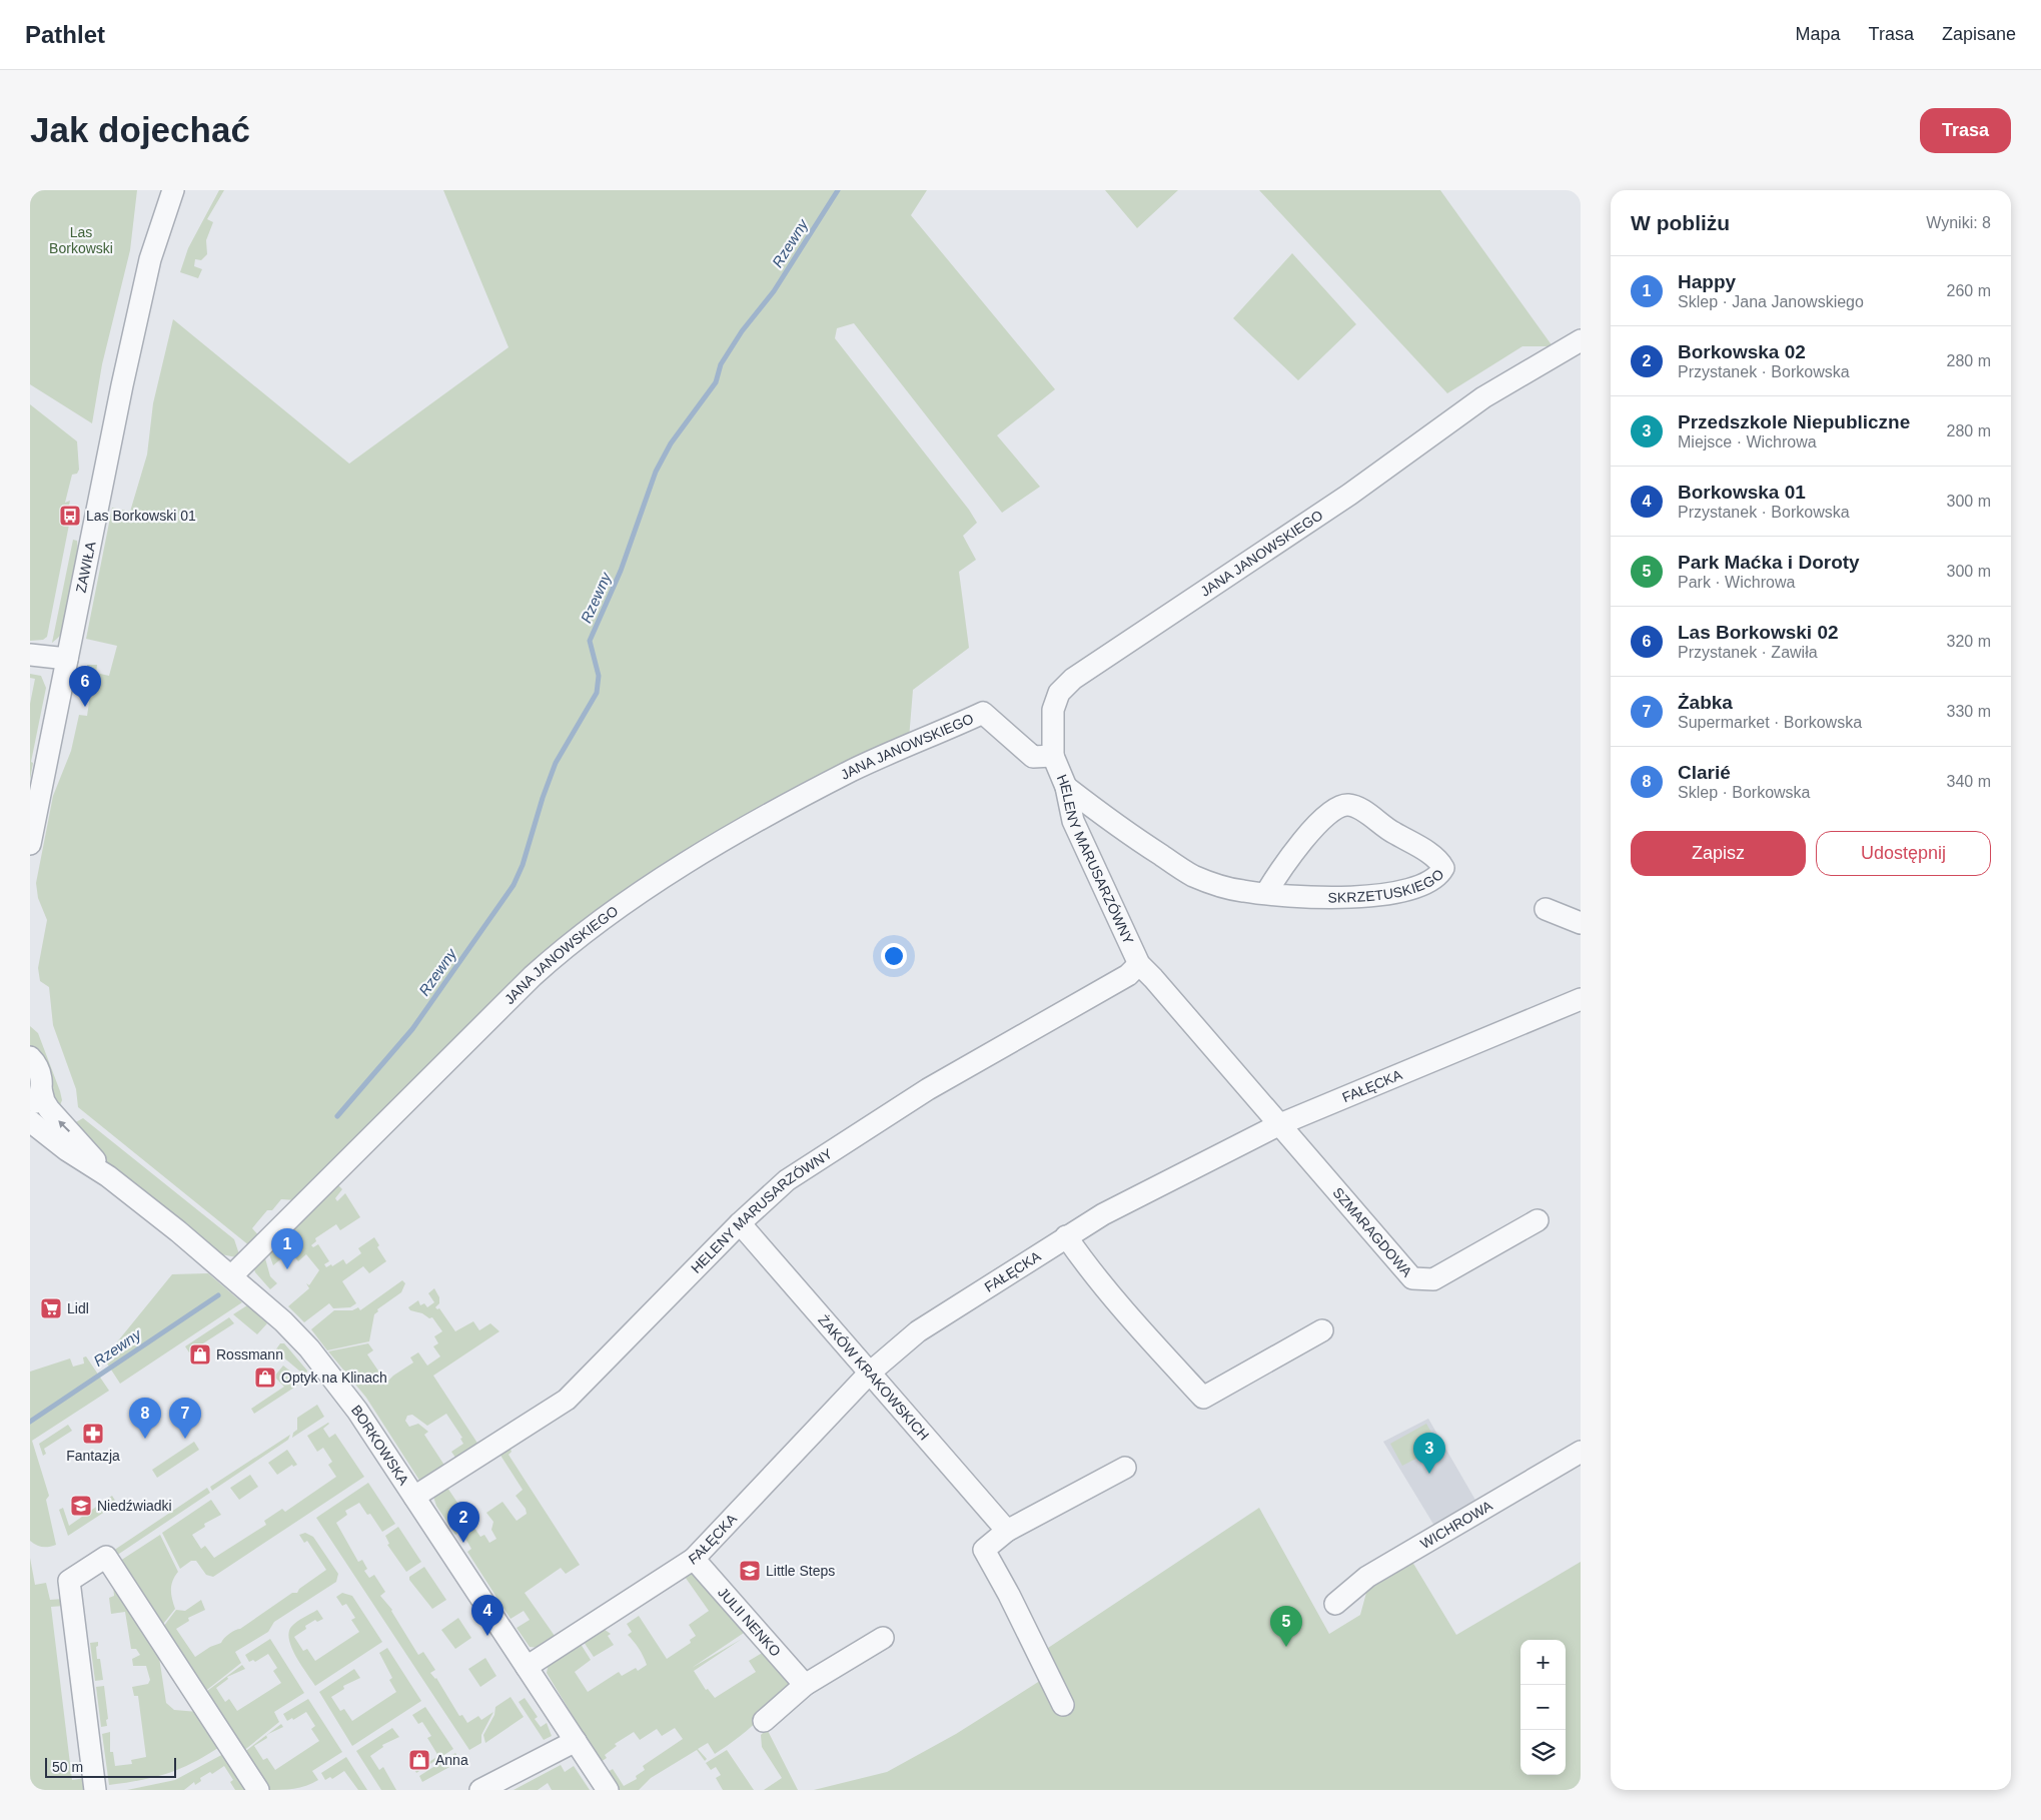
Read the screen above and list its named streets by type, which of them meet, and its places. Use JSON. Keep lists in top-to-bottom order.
{
  "streets": {
    "street": [
      "JANA JANOWSKIEGO",
      "ZAWIŁA",
      "HELENY MARUSARZÓWNY",
      "SKRZETUSKIEGO",
      "FAŁĘCKA",
      "SZMARAGDOWA",
      "ŻAKÓW KRAKOWSKICH",
      "BORKOWSKA",
      "WICHROWA",
      "JULII NENKO"
    ]
  },
  "crossings": [
    ["JANA JANOWSKIEGO", "HELENY MARUSARZÓWNY"],
    ["JANA JANOWSKIEGO", "BORKOWSKA"],
    ["HELENY MARUSARZÓWNY", "SKRZETUSKIEGO"],
    ["HELENY MARUSARZÓWNY", "FAŁĘCKA"],
    ["HELENY MARUSARZÓWNY", "SZMARAGDOWA"],
    ["HELENY MARUSARZÓWNY", "ŻAKÓW KRAKOWSKICH"],
    ["HELENY MARUSARZÓWNY", "BORKOWSKA"],
    ["FAŁĘCKA", "SZMARAGDOWA"],
    ["FAŁĘCKA", "ŻAKÓW KRAKOWSKICH"],
    ["FAŁĘCKA", "BORKOWSKA"],
    ["FAŁĘCKA", "JULII NENKO"]
  ],
  "water": ["Rzewny"],
  "parks": ["Las Borkowski"],
  "places": {
    "bus stop": ["Las Borkowski 01"],
    "supermarket": ["Lidl"],
    "shop": ["Rossmann", "Optyk na Klinach", "Anna"],
    "pharmacy": ["Fantazja"],
    "school or university": ["Niedźwiadki", "Little Steps"]
  },
  "scale_bar": "50 m",
  "page": {
    "header": "Pathlet",
    "nav": ["Mapa", "Trasa", "Zapisane"],
    "buttons": [
      "Trasa",
      ["Zapisz", "Udostępnij"]
    ],
    "title": "Jak dojechać",
    "heading": ["W pobliżu", "Wyniki: 8"],
    "list": [
      {
        "mark": "1",
        "name": "Happy",
        "note": "Sklep · Jana Janowskiego",
        "value": "260 m"
      },
      {
        "mark": "2",
        "name": "Borkowska 02",
        "note": "Przystanek · Borkowska",
        "value": "280 m"
      },
      {
        "mark": "3",
        "name": "Przedszkole Niepubliczne",
        "note": "Miejsce · Wichrowa",
        "value": "280 m"
      },
      {
        "mark": "4",
        "name": "Borkowska 01",
        "note": "Przystanek · Borkowska",
        "value": "300 m"
      },
      {
        "mark": "5",
        "name": "Park Maćka i Doroty",
        "note": "Park · Wichrowa",
        "value": "300 m"
      },
      {
        "mark": "6",
        "name": "Las Borkowski 02",
        "note": "Przystanek · Zawiła",
        "value": "320 m"
      },
      {
        "mark": "7",
        "name": "Żabka",
        "note": "Supermarket · Borkowska",
        "value": "330 m"
      },
      {
        "mark": "8",
        "name": "Clarié",
        "note": "Sklep · Borkowska",
        "value": "340 m"
      }
    ],
    "pins": [
      "6",
      "1",
      "7",
      "8",
      "3",
      "2",
      "4",
      "5"
    ],
    "map_buttons": ["+", "−"],
    "scale": "50 m"
  }
}
